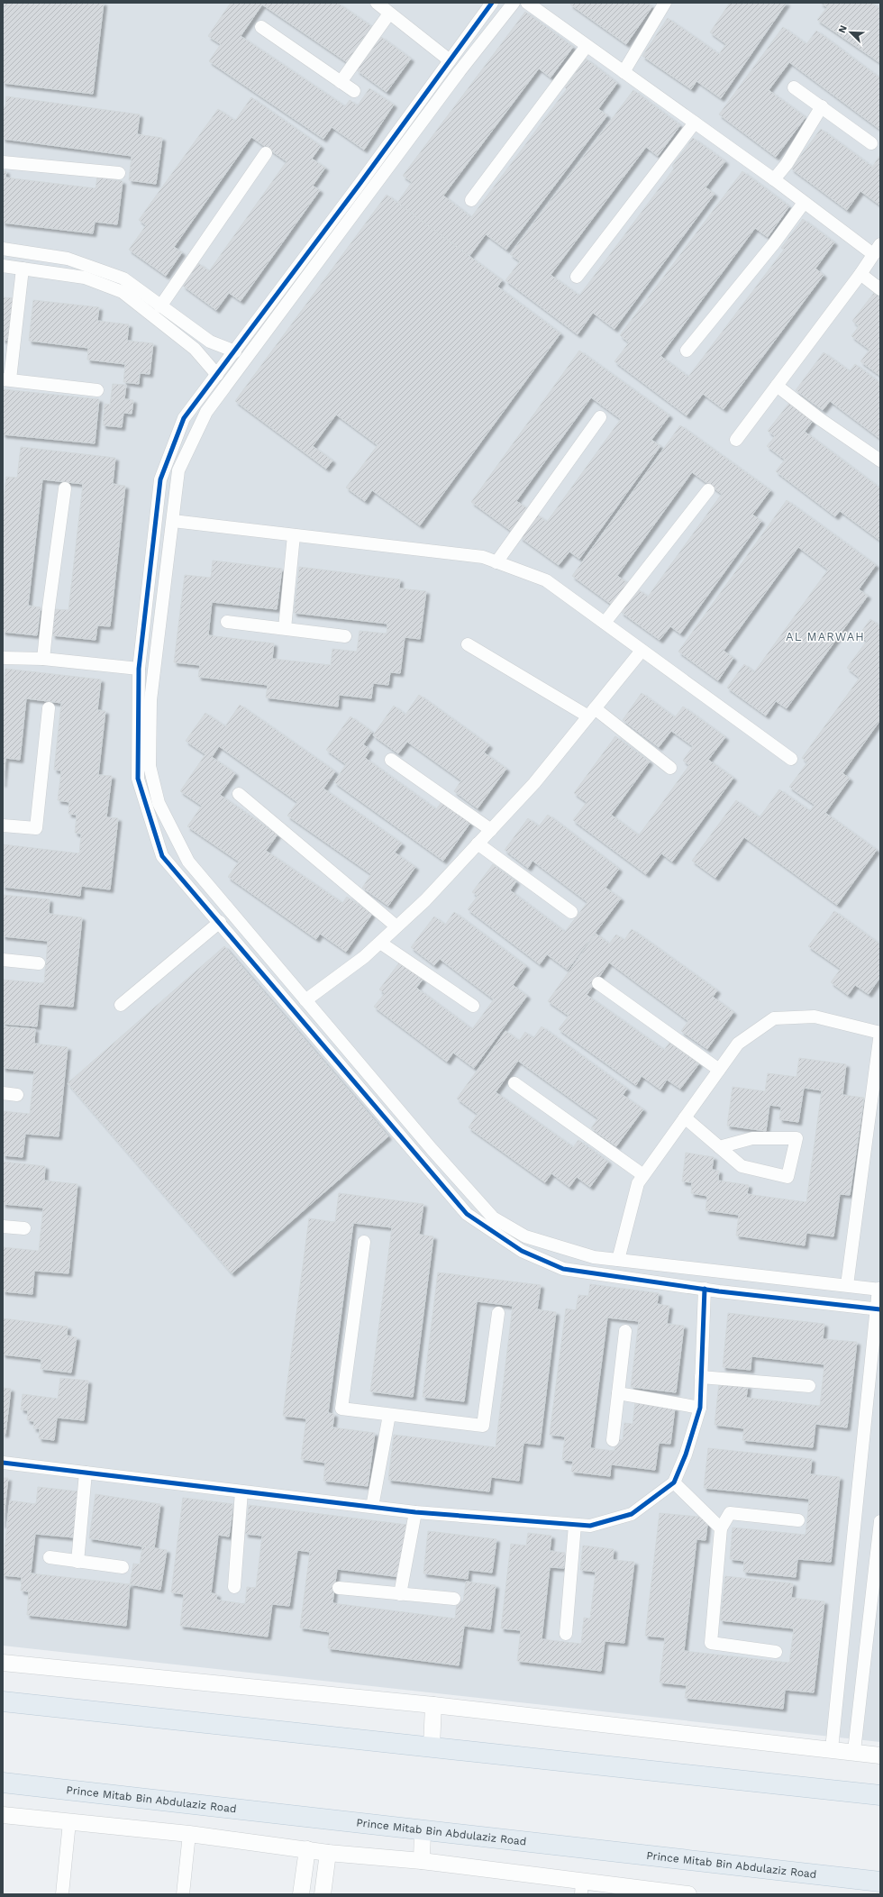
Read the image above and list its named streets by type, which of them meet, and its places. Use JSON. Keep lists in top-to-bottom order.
{
  "streets": {
    "main road": ["Prince Mitab Bin Abdulaziz Road"]
  },
  "districts": ["AL MARWAH"],
  "north": "top left"
}
